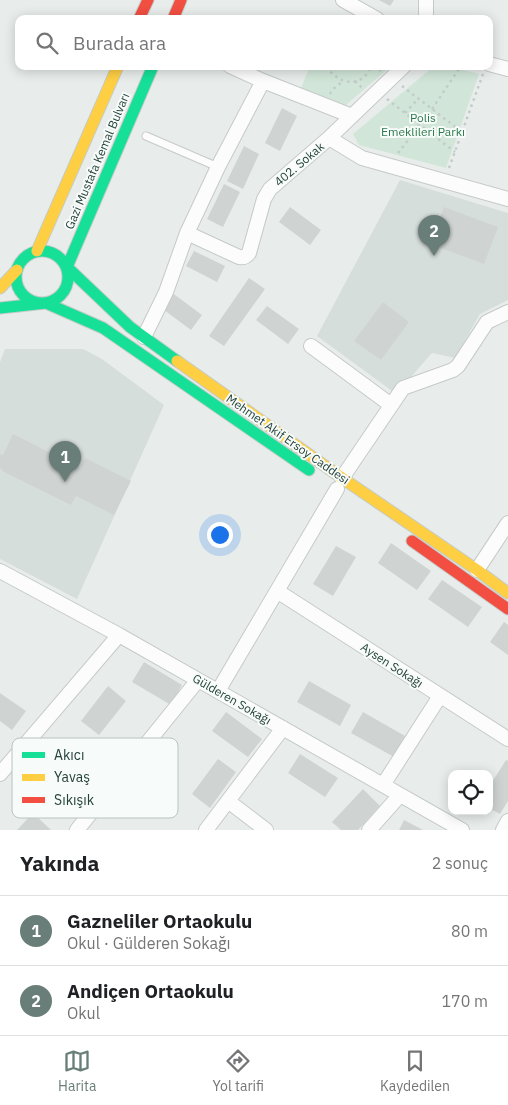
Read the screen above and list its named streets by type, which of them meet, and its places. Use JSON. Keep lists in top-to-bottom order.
{
  "streets": {
    "main road": ["Gazi Mustafa Kemal Bulvarı", "Mehmet Akif Ersoy Caddesi"],
    "street": ["402. Sokak", "Aysen Sokağı", "Gülderen Sokağı"]
  },
  "crossings": [
    ["Gazi Mustafa Kemal Bulvarı", "Mehmet Akif Ersoy Caddesi"]
  ],
  "parks": ["Polis Emeklileri Parkı"],
  "legend": ["Akıcı", "Yavaş", "Sıkışık"],
  "page": {
    "search": "Burada ara",
    "pins": ["2", "1"],
    "heading": ["Yakında", "2 sonuç"],
    "list": [
      {
        "mark": "1",
        "name": "Gazneliler Ortaokulu",
        "note": "Okul · Gülderen Sokağı",
        "value": "80 m"
      },
      {
        "mark": "2",
        "name": "Andiçen Ortaokulu",
        "note": "Okul",
        "value": "170 m"
      }
    ],
    "nav": ["Harita", "Yol tarifi", "Kaydedilen"]
  }
}
